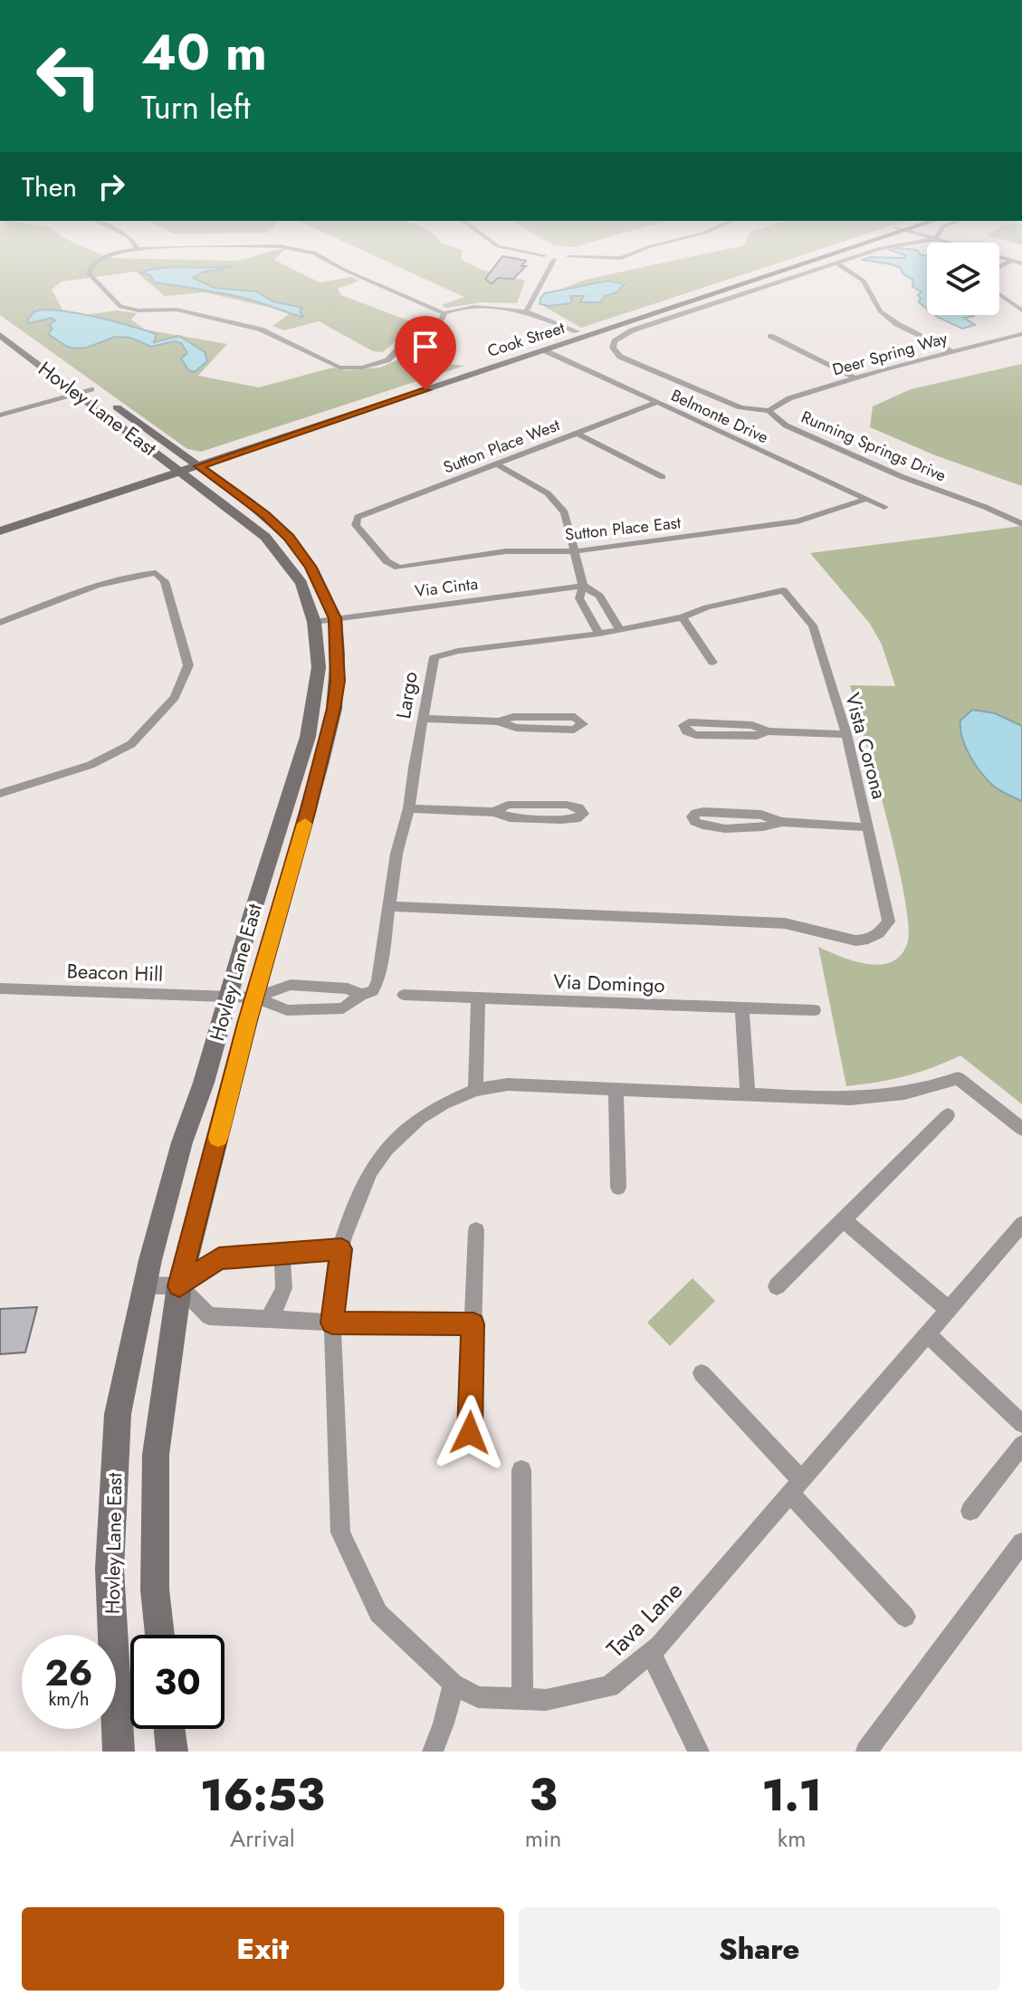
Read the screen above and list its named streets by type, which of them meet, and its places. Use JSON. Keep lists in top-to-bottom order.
{
  "streets": {
    "main road": ["Cook Street", "Hovley Lane East"],
    "street": [
      "Deer Spring Way",
      "Belmonte Drive",
      "Sutton Place West",
      "Running Springs Drive",
      "Sutton Place East",
      "Via Cinta",
      "Largo",
      "Vista Corona",
      "Beacon Hill",
      "Via Domingo",
      "Tava Lane"
    ]
  },
  "crossings": [
    ["Cook Street", "Hovley Lane East"],
    ["Cook Street", "Belmonte Drive"],
    ["Deer Spring Way", "Running Springs Drive"],
    ["Hovley Lane East", "Via Cinta"],
    ["Hovley Lane East", "Beacon Hill"],
    ["Belmonte Drive", "Sutton Place West"],
    ["Belmonte Drive", "Sutton Place East"],
    ["Sutton Place West", "Sutton Place East"],
    ["Largo", "Vista Corona"]
  ],
  "page": {
    "turn": ["40 m", "Turn left"],
    "then": "Then",
    "speed": "26 km/h",
    "limit": "30",
    "eta": [
      "16:53",
      "Arrival",
      "3",
      "min",
      "1.1",
      "km"
    ],
    "buttons": ["Exit", "Share"]
  }
}
